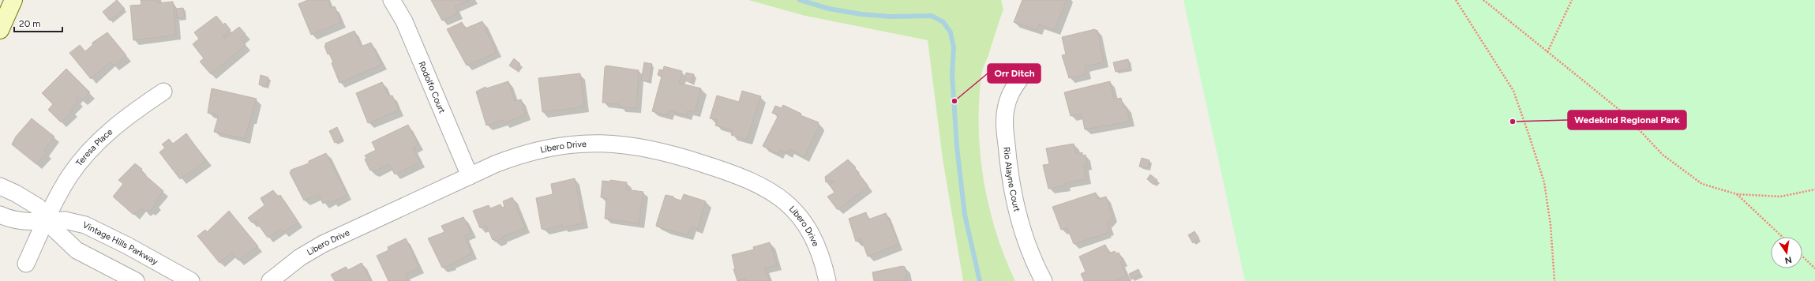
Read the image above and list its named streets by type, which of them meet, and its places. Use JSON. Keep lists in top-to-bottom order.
{
  "streets": {
    "street": [
      "Rodolfo Court",
      "Libero Drive",
      "Teresa Place",
      "Rio Alayne Court",
      "Vintage Hills Parkway"
    ]
  },
  "crossings": [
    ["Rodolfo Court", "Libero Drive"],
    ["Teresa Place", "Vintage Hills Parkway"]
  ],
  "places": ["Orr Ditch", "Wedekind Regional Park"],
  "scale_bar": "20 m",
  "north": "bottom"
}
